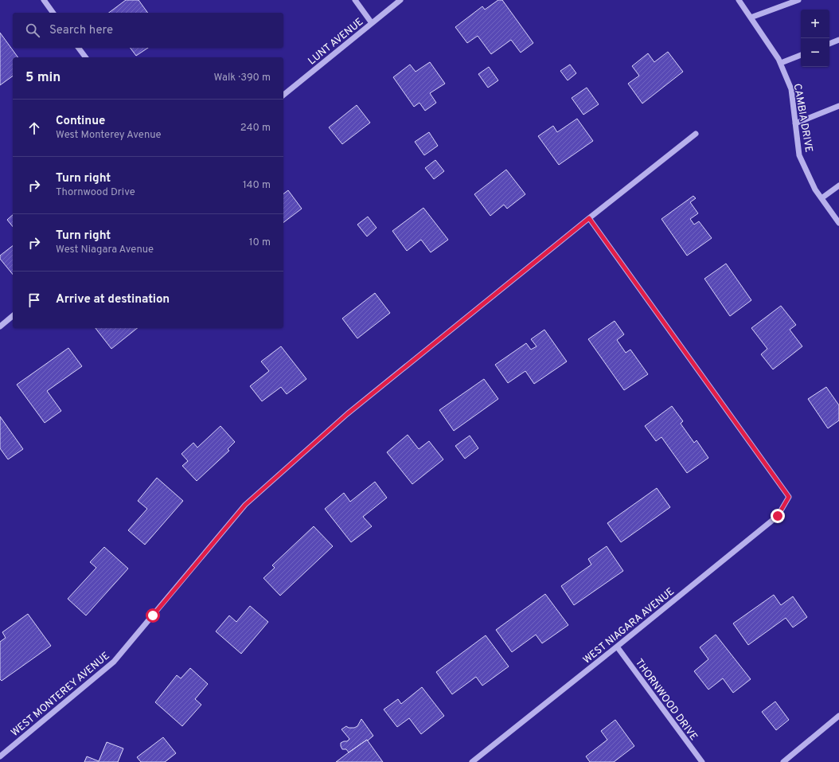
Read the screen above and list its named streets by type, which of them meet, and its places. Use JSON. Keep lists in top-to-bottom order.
{
  "streets": {
    "street": [
      "LUNT AVENUE",
      "CAMBIA DRIVE",
      "WEST NIAGARA AVENUE",
      "WEST MONTEREY AVENUE",
      "THORNWOOD DRIVE"
    ]
  },
  "crossings": [
    ["WEST NIAGARA AVENUE", "WEST MONTEREY AVENUE"],
    ["WEST NIAGARA AVENUE", "THORNWOOD DRIVE"]
  ],
  "page": {
    "map_buttons": ["+", "−"],
    "search": "Search here",
    "heading": ["5 min", "Walk · 390 m"],
    "list": [
      ["Continue", "West Monterey Avenue", "240 m"],
      ["Turn right", "Thornwood Drive", "140 m"],
      ["Turn right", "West Niagara Avenue", "10 m"],
      "Arrive at destination"
    ]
  }
}
